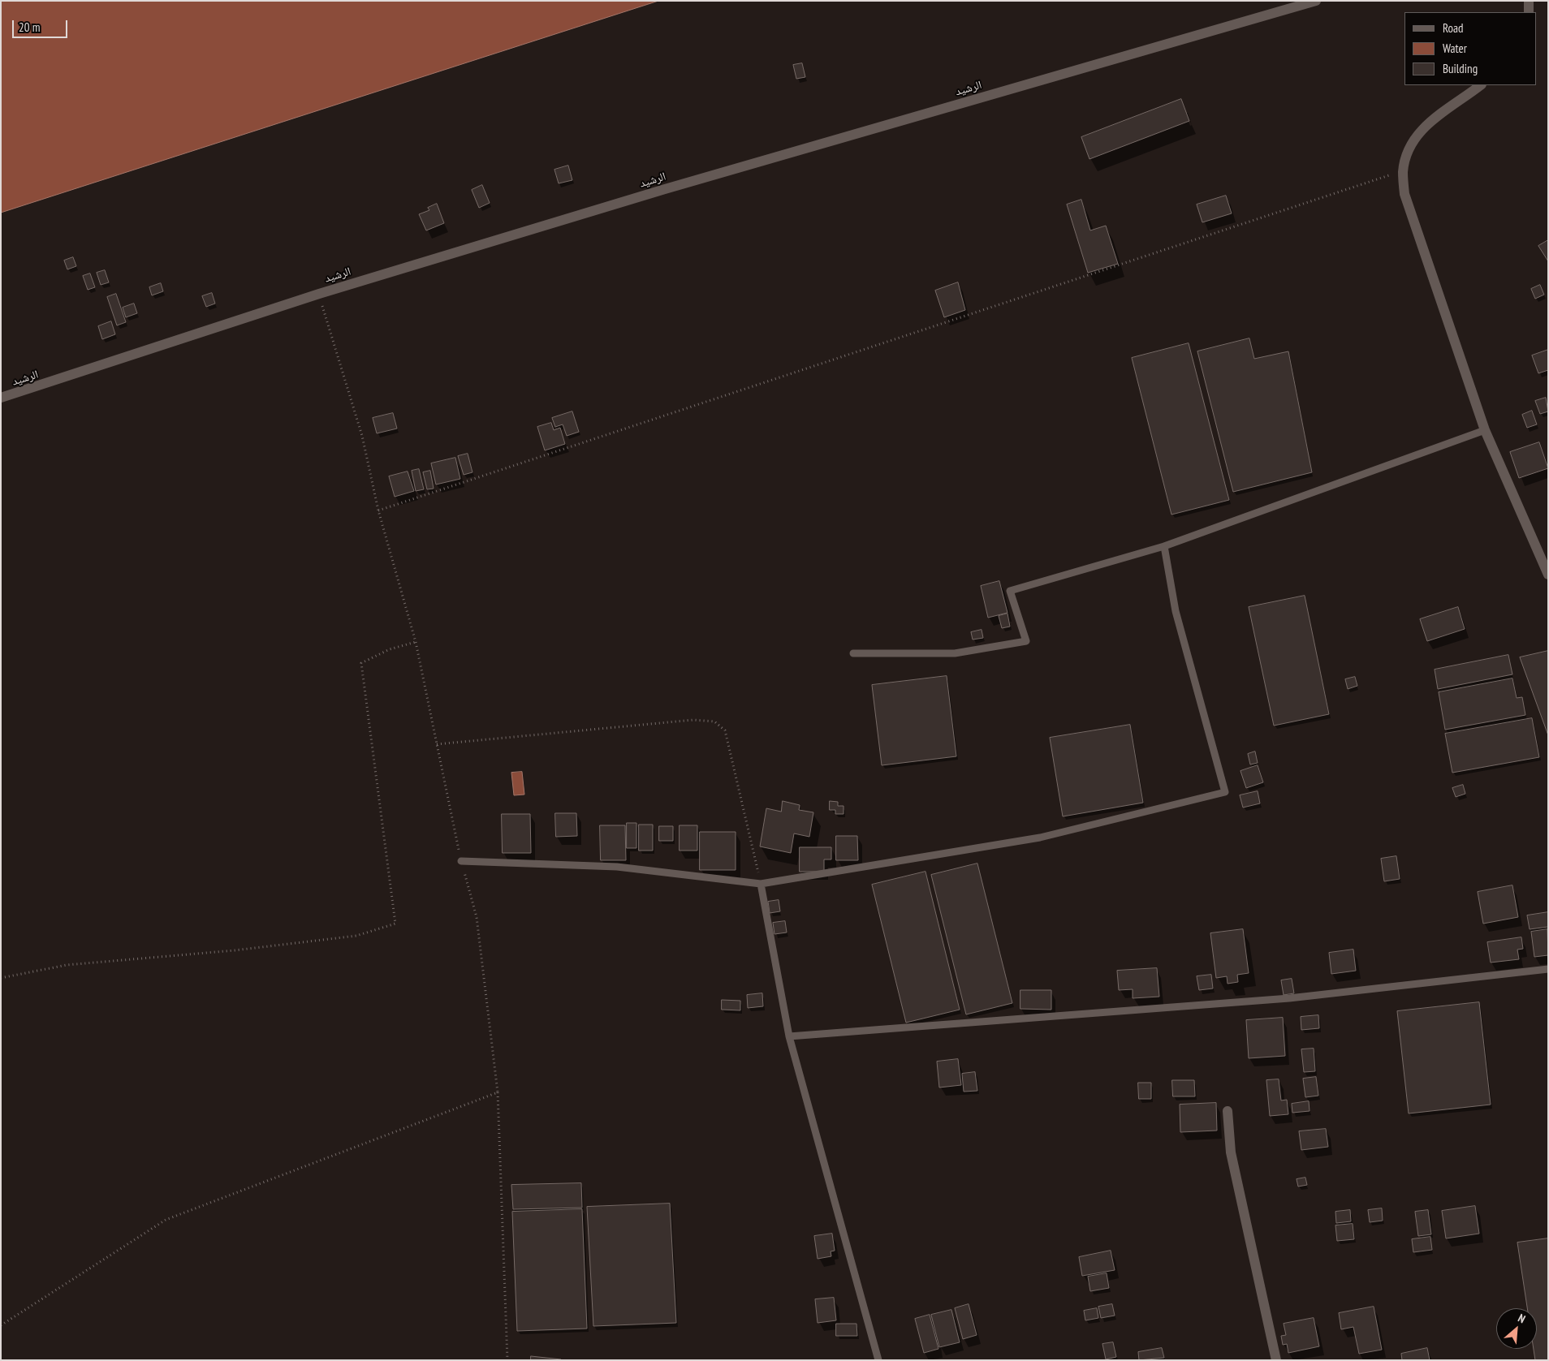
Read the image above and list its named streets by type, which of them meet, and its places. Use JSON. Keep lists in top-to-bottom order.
{
  "streets": {
    "main road": ["الرشيد"]
  },
  "legend": ["Road", "Water", "Building"],
  "scale_bar": "20 m",
  "north": "top right"
}
